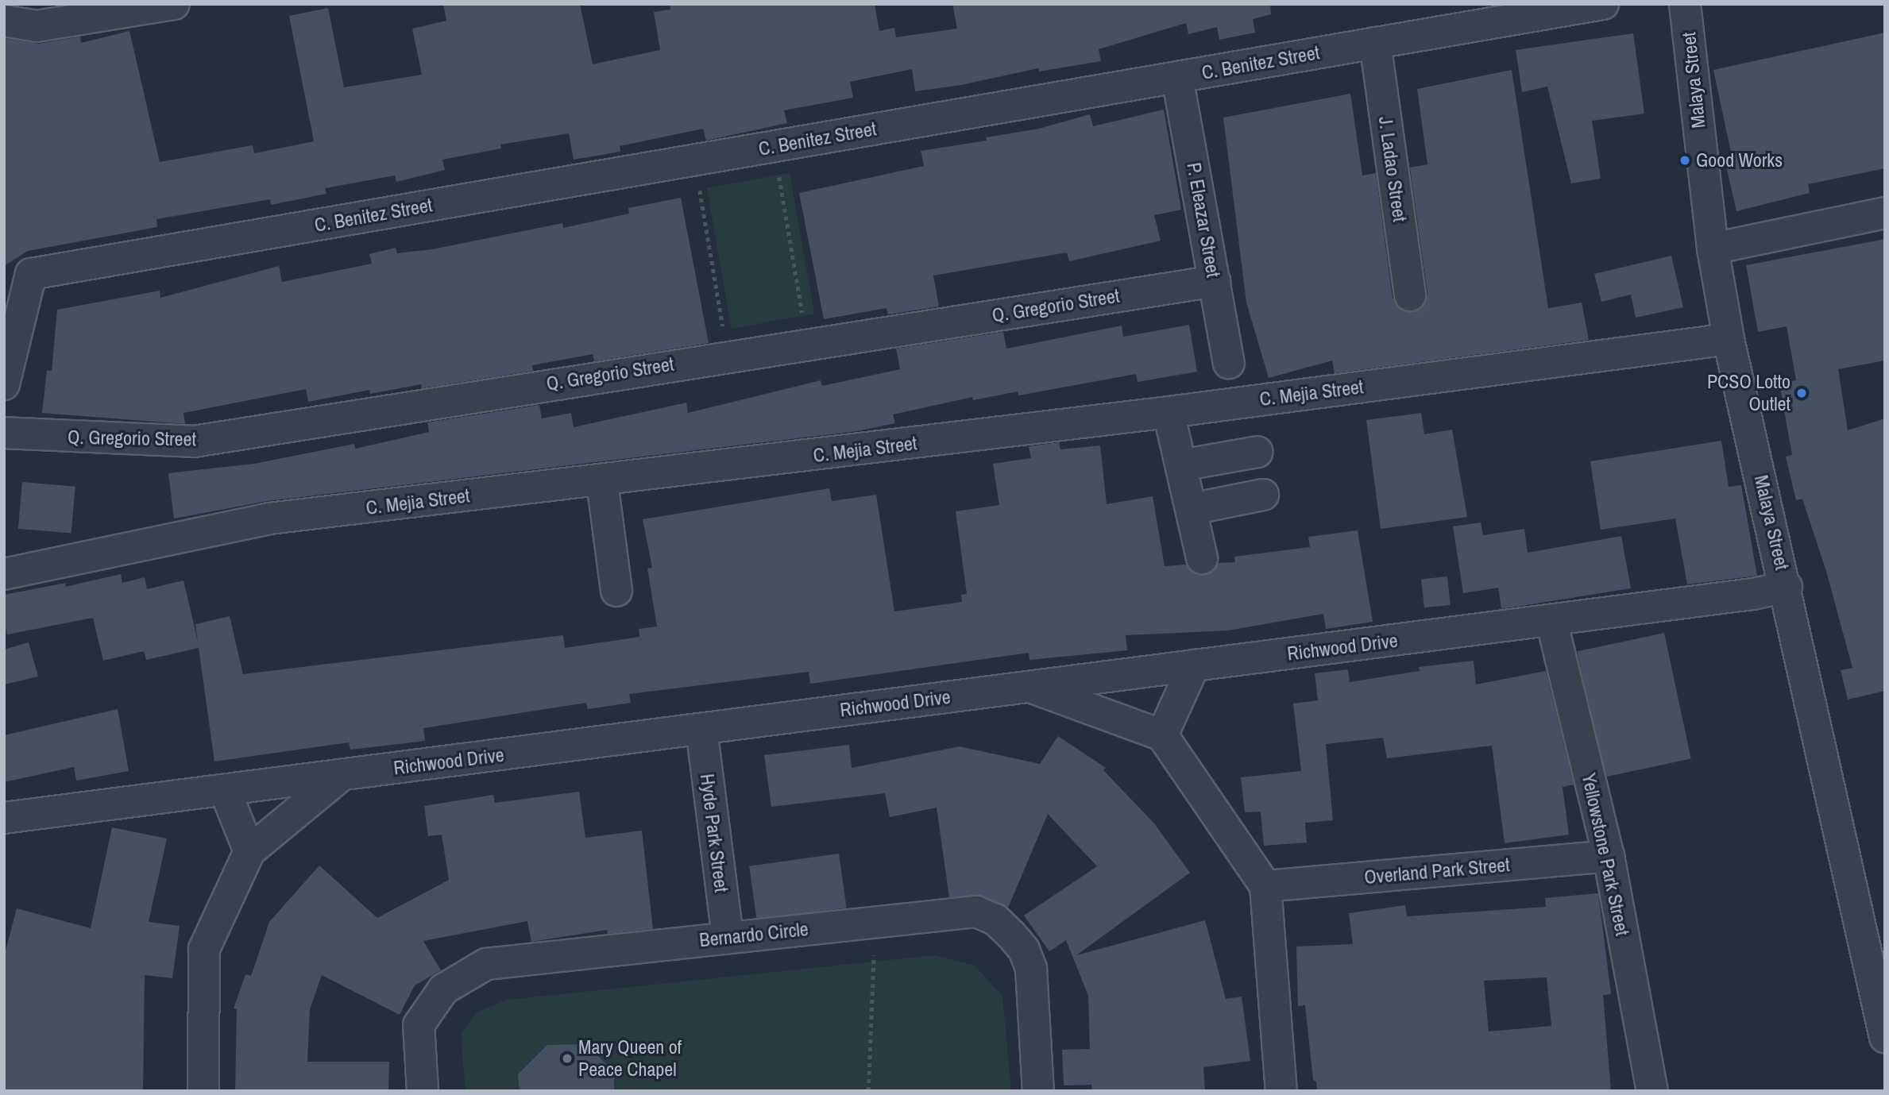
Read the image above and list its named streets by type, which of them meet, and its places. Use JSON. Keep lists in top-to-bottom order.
{
  "streets": {
    "street": [
      "C. Benitez Street",
      "Malaya Street",
      "J. Ladao Street",
      "P. Eleazar Street",
      "Q. Gregorio Street",
      "C. Mejia Street",
      "Richwood Drive",
      "Hyde Park Street",
      "Yellowstone Park Street",
      "Overland Park Street",
      "Bernardo Circle"
    ]
  },
  "crossings": [
    ["C. Benitez Street", "J. Ladao Street"],
    ["C. Benitez Street", "P. Eleazar Street"],
    ["Malaya Street", "C. Mejia Street"],
    ["Malaya Street", "Richwood Drive"],
    ["P. Eleazar Street", "Q. Gregorio Street"],
    ["Richwood Drive", "Hyde Park Street"],
    ["Richwood Drive", "Yellowstone Park Street"],
    ["Hyde Park Street", "Bernardo Circle"],
    ["Yellowstone Park Street", "Overland Park Street"]
  ],
  "places": ["Good Works", "PCSO Lotto Outlet", "Mary Queen of Peace Chapel"]
}
